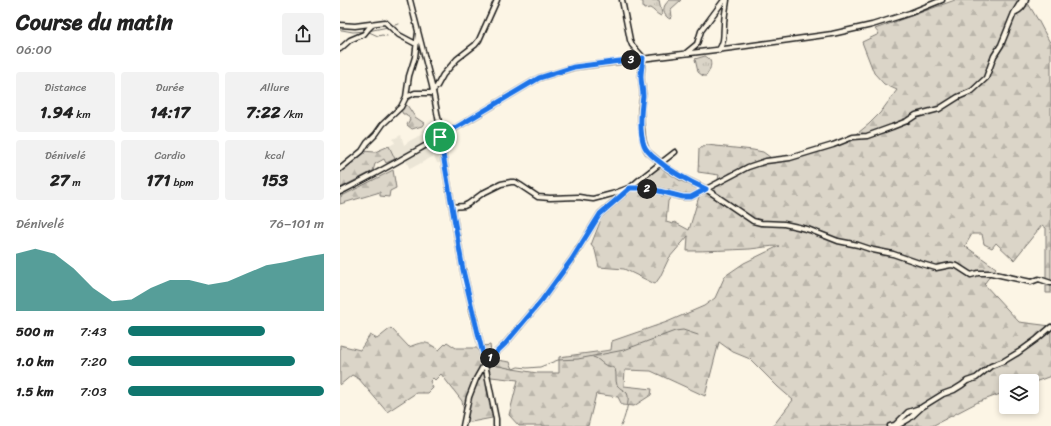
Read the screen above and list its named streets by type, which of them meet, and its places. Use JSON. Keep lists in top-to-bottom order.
{
  "page": {
    "heading": ["Course du matin", "06:00"],
    "pins": ["3", "2", "1"],
    "stats": [
      ["Distance", "1.94 km"],
      ["Durée", "14:17"],
      ["Allure", "7:22 /km"],
      ["Dénivelé", "27 m"],
      ["Cardio", "171 bpm"],
      ["kcal", "153"]
    ],
    "chart": ["Dénivelé", "76–101 m"],
    "list": [
      {
        "name": "500 m",
        "note": "7:43"
      },
      {
        "name": "1.0 km",
        "note": "7:20"
      },
      {
        "name": "1.5 km",
        "note": "7:03"
      }
    ]
  }
}
